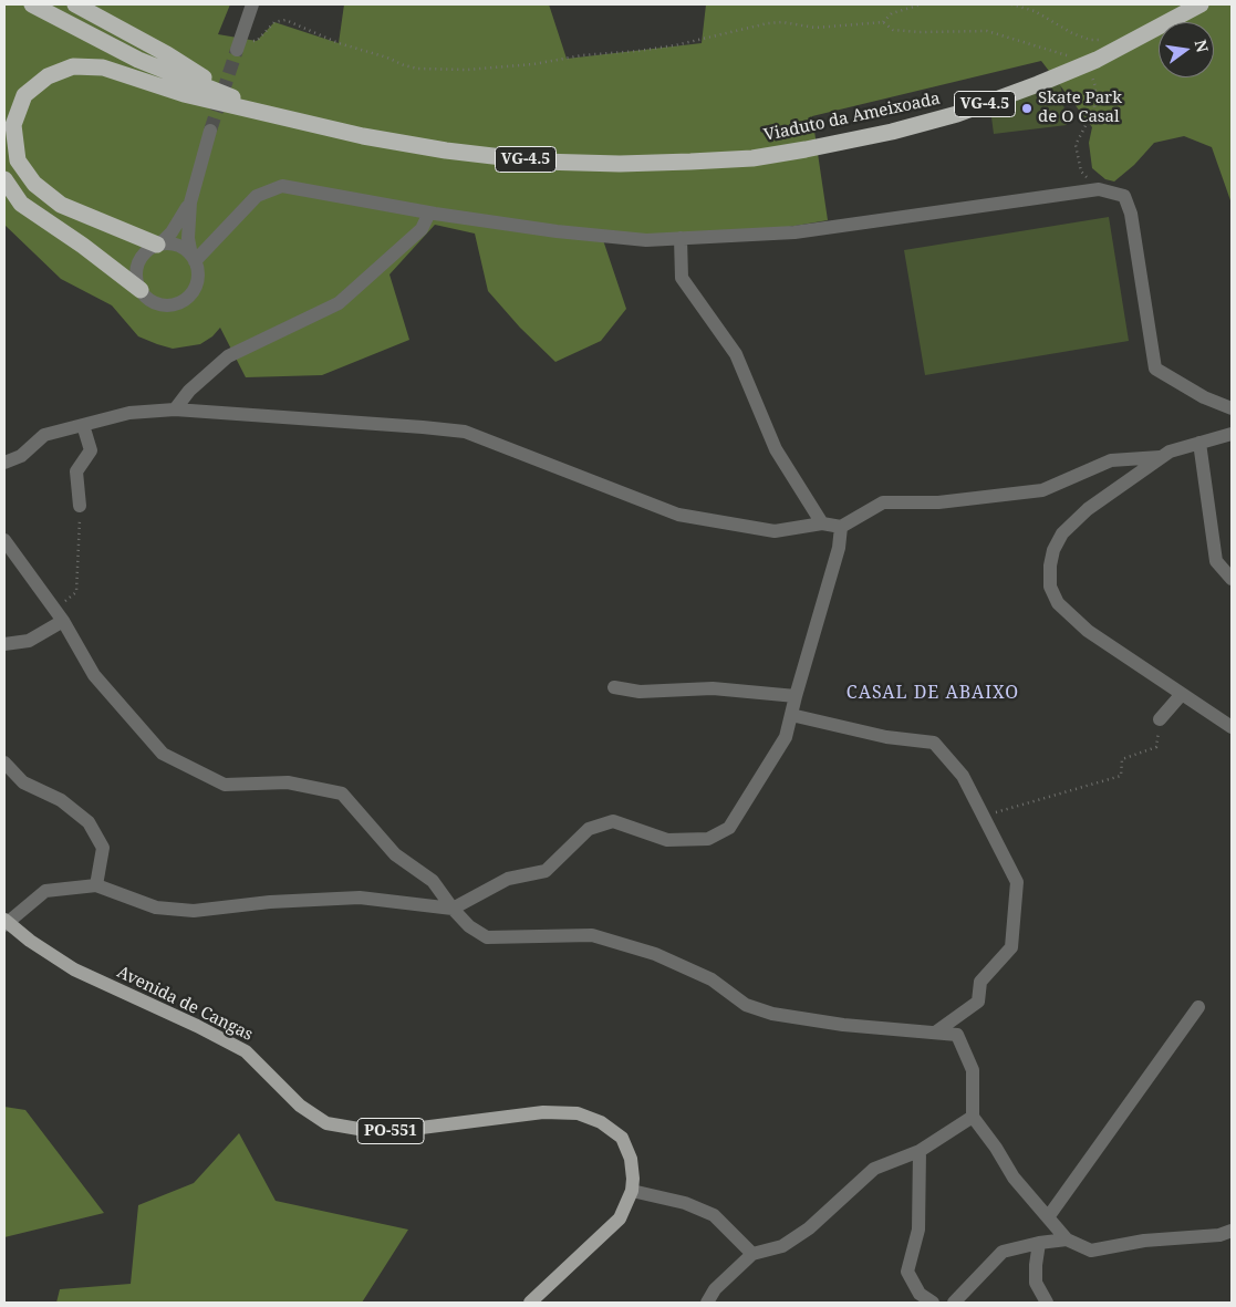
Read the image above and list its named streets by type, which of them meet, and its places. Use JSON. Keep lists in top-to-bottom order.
{
  "streets": {
    "highway": ["VG-4.5", "Viaduto da Ameixoada"],
    "main road": ["Avenida de Cangas", "PO-551"]
  },
  "crossings": [
    ["VG-4.5", "Viaduto da Ameixoada"]
  ],
  "districts": ["CASAL DE ABAIXO"],
  "places": ["Skate Park de O Casal"],
  "north": "right"
}
